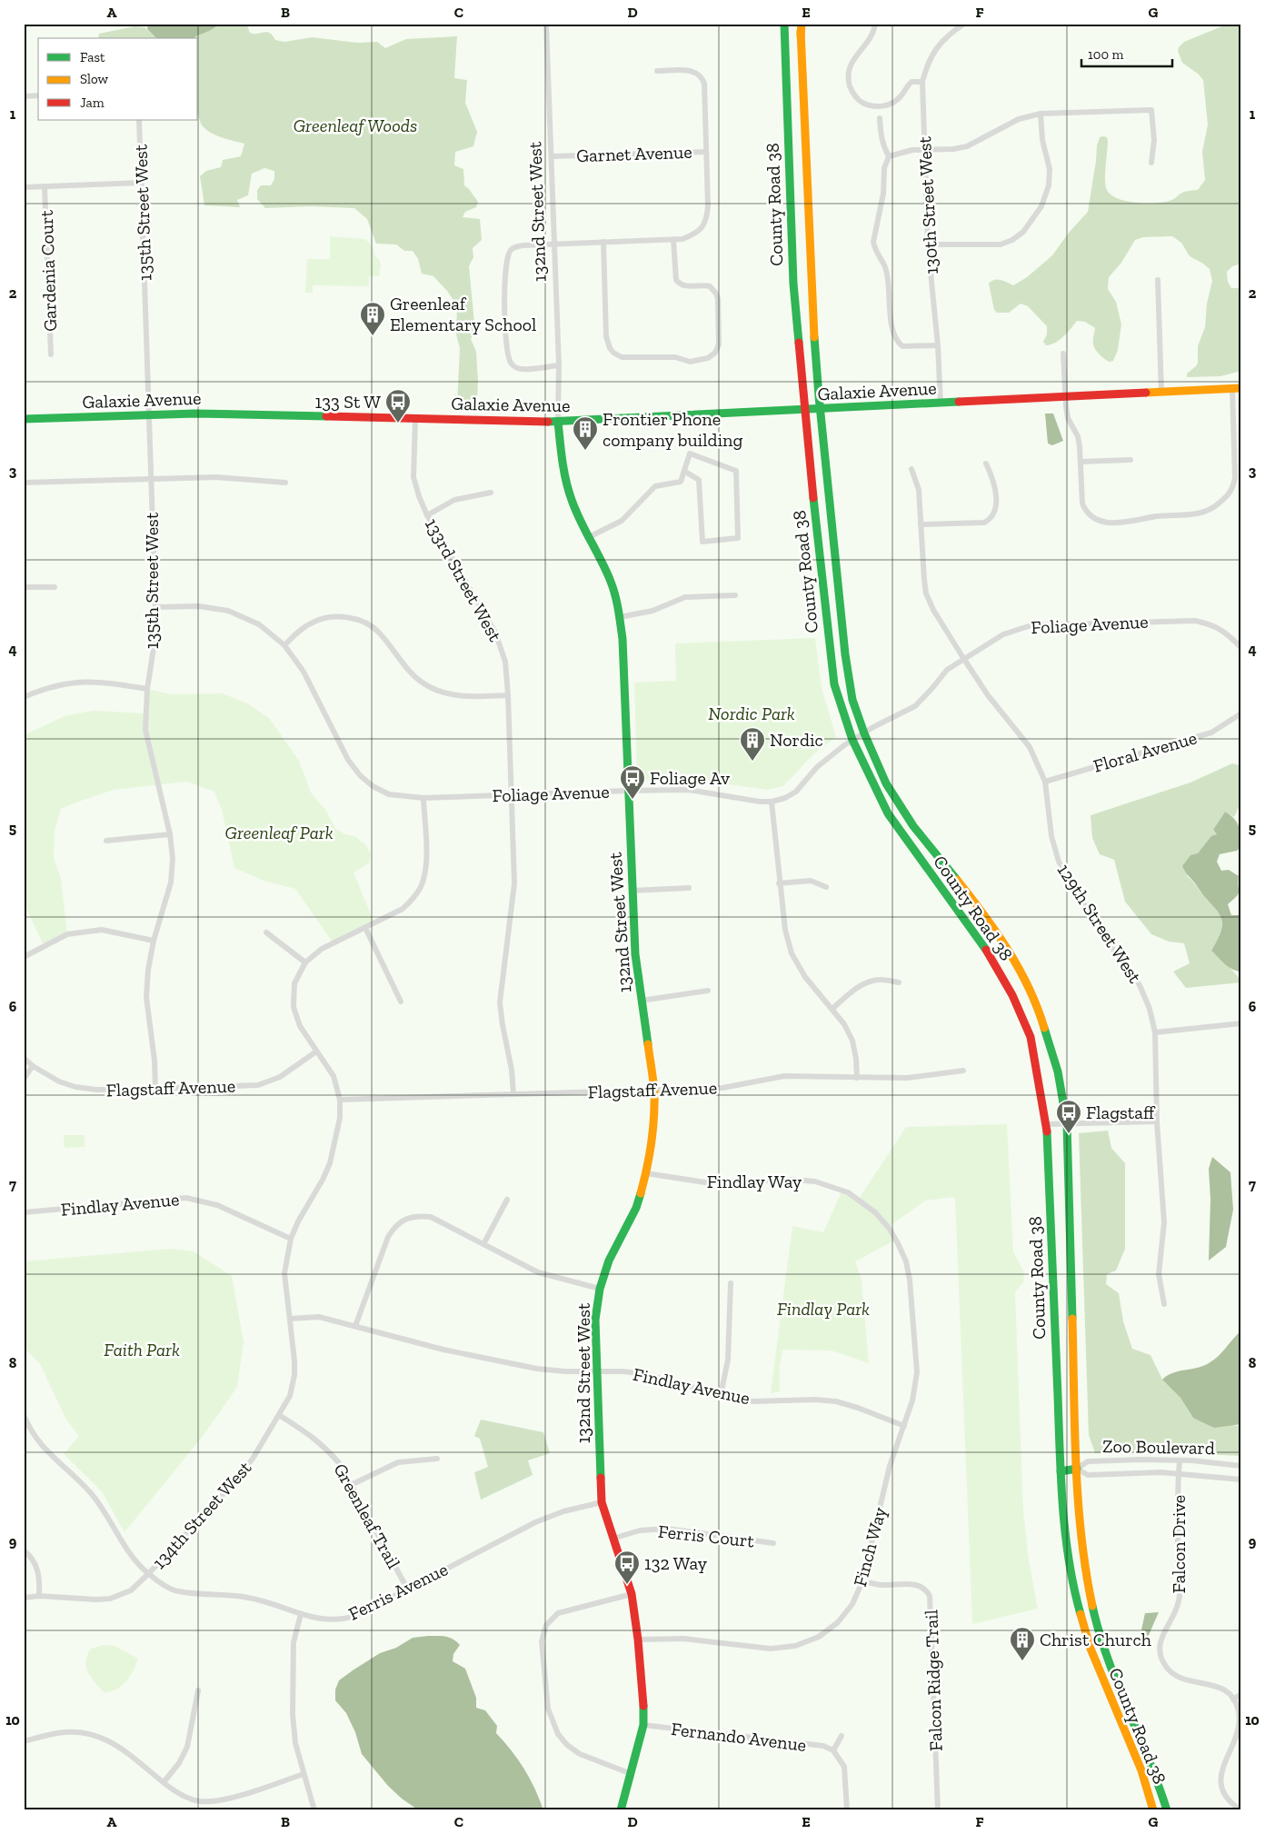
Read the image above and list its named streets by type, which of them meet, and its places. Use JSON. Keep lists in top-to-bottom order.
{
  "streets": {
    "main road": [
      "County Road 38",
      "132nd Street West",
      "Galaxie Avenue",
      "Zoo Boulevard"
    ],
    "street": [
      "Garnet Avenue",
      "130th Street West",
      "135th Street West",
      "Gardenia Court",
      "133rd Street West",
      "Foliage Avenue",
      "Floral Avenue",
      "129th Street West",
      "Flagstaff Avenue",
      "Findlay Way",
      "Findlay Avenue",
      "134th Street West",
      "Greenleaf Trail",
      "Ferris Court",
      "Falcon Drive",
      "Finch Way",
      "Ferris Avenue",
      "Falcon Ridge Trail",
      "Fernando Avenue"
    ]
  },
  "crossings": [
    ["Garnet Avenue", "132nd Street West"],
    ["County Road 38", "Galaxie Avenue"],
    ["County Road 38", "Foliage Avenue"],
    ["County Road 38", "Zoo Boulevard"],
    ["130th Street West", "Galaxie Avenue"],
    ["132nd Street West", "Galaxie Avenue"],
    ["132nd Street West", "Foliage Avenue"],
    ["132nd Street West", "Flagstaff Avenue"],
    ["132nd Street West", "Findlay Way"],
    ["132nd Street West", "Findlay Avenue"],
    ["132nd Street West", "Ferris Court"],
    ["132nd Street West", "Finch Way"],
    ["132nd Street West", "Ferris Avenue"],
    ["132nd Street West", "Fernando Avenue"],
    ["135th Street West", "Galaxie Avenue"],
    ["135th Street West", "Foliage Avenue"],
    ["135th Street West", "Flagstaff Avenue"],
    ["Galaxie Avenue", "133rd Street West"],
    ["133rd Street West", "Foliage Avenue"],
    ["133rd Street West", "Flagstaff Avenue"],
    ["Foliage Avenue", "129th Street West"],
    ["Foliage Avenue", "134th Street West"],
    ["Floral Avenue", "129th Street West"],
    ["Flagstaff Avenue", "134th Street West"],
    ["Findlay Way", "Findlay Avenue"],
    ["Findlay Way", "Finch Way"],
    ["Findlay Avenue", "134th Street West"],
    ["Findlay Avenue", "Finch Way"],
    ["Zoo Boulevard", "Falcon Drive"],
    ["134th Street West", "Greenleaf Trail"],
    ["134th Street West", "Ferris Avenue"],
    ["Greenleaf Trail", "Ferris Avenue"],
    ["Finch Way", "Falcon Ridge Trail"]
  ],
  "parks": [
    "Greenleaf Woods",
    "Nordic Park",
    "Greenleaf Park",
    "Findlay Park",
    "Faith Park"
  ],
  "places": {
    "building": [
      "Greenleaf Elementary School",
      "Frontier Phone company building",
      "Nordic",
      "Christ Church"
    ],
    "bus stop": [
      "133 St W",
      "Foliage Av",
      "Flagstaff",
      "132 Way"
    ]
  },
  "legend": ["Fast", "Slow", "Jam"],
  "scale_bar": "100 m",
  "grid": {
    "columns": [
      "A",
      "B",
      "C",
      "D",
      "E",
      "F",
      "G"
    ],
    "rows": [
      "1",
      "2",
      "3",
      "4",
      "5",
      "6",
      "7",
      "8",
      "9",
      "10"
    ]
  }
}
